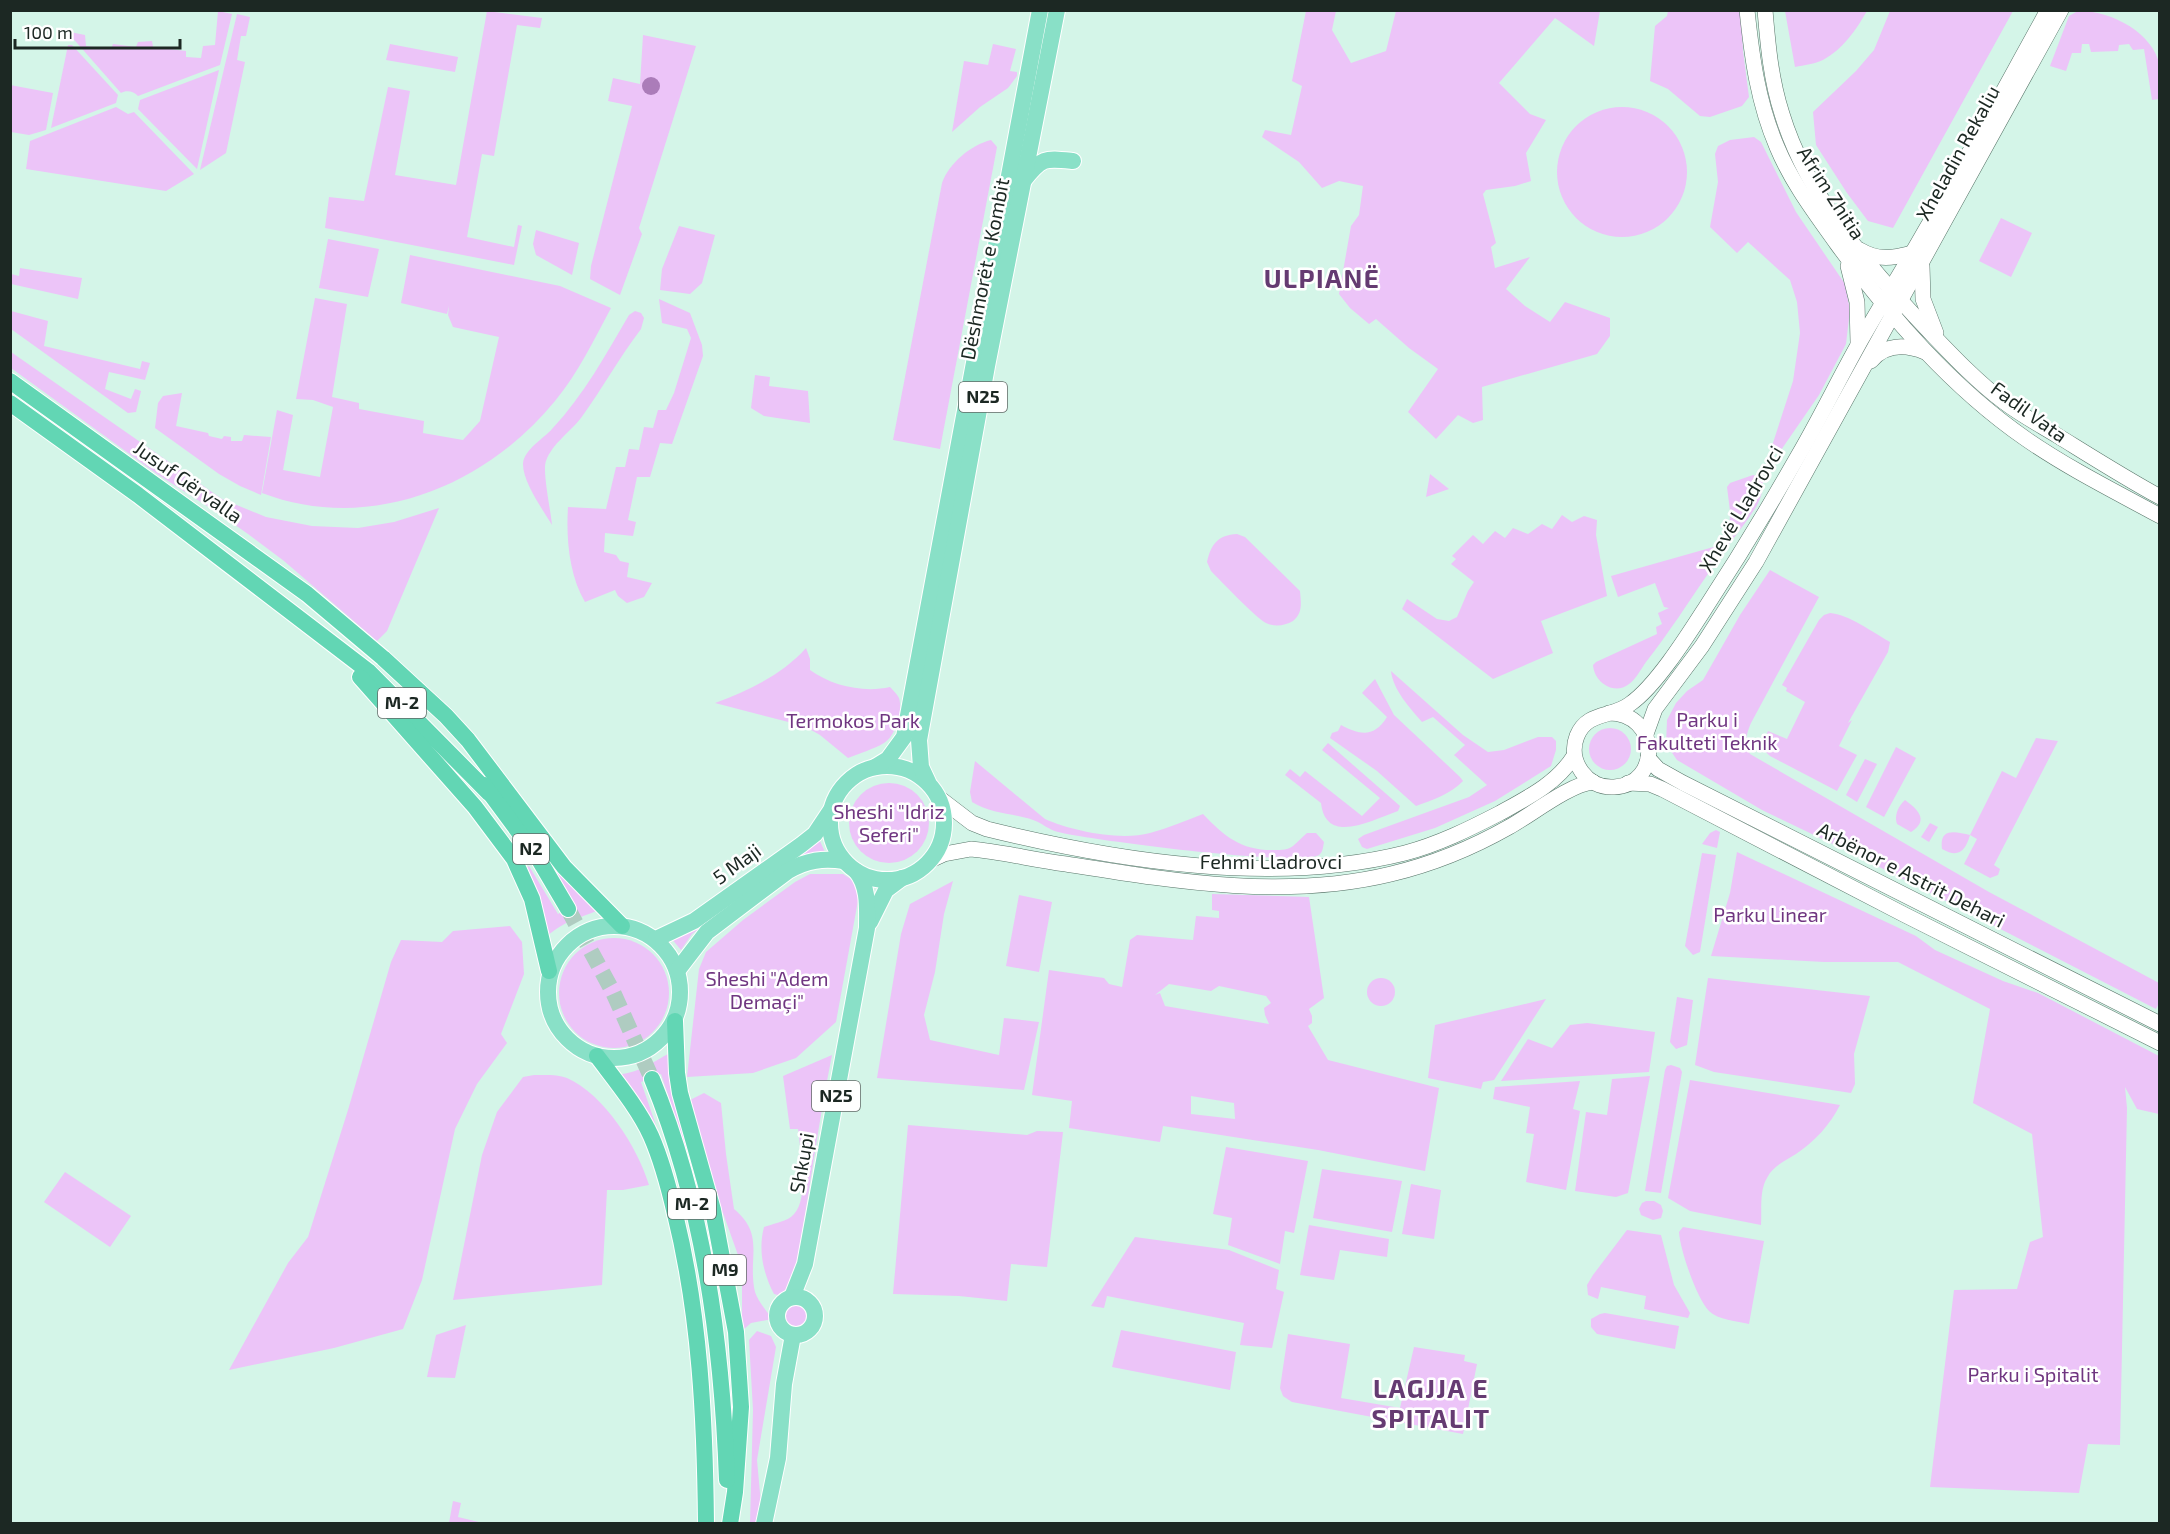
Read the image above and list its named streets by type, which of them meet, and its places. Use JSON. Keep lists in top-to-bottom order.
{
  "streets": {
    "highway": [
      "Jusuf Gërvalla",
      "M-2",
      "N2",
      "M9"
    ],
    "main road": [
      "Xheladin Rekaliu",
      "Afrim Zhitia",
      "Dëshmorët e Kombit",
      "N25",
      "Fadil Vata",
      "Xhevë Lladrovci",
      "Fehmi Lladrovci",
      "5 Maji",
      "Arbënor e Astrit Dehari",
      "Shkupi"
    ]
  },
  "crossings": [
    ["Xheladin Rekaliu", "Afrim Zhitia"],
    ["Xheladin Rekaliu", "Fadil Vata"],
    ["Xheladin Rekaliu", "Xhevë Lladrovci"],
    ["Afrim Zhitia", "Fadil Vata"],
    ["Afrim Zhitia", "Xhevë Lladrovci"],
    ["Dëshmorët e Kombit", "Fehmi Lladrovci"],
    ["Dëshmorët e Kombit", "5 Maji"],
    ["Dëshmorët e Kombit", "Shkupi"],
    ["Fadil Vata", "Xhevë Lladrovci"],
    ["Jusuf Gërvalla", "M-2"],
    ["Xhevë Lladrovci", "Fehmi Lladrovci"],
    ["Xhevë Lladrovci", "Arbënor e Astrit Dehari"],
    ["M-2", "N2"],
    ["M-2", "M9"],
    ["Fehmi Lladrovci", "5 Maji"],
    ["Fehmi Lladrovci", "Arbënor e Astrit Dehari"],
    ["Fehmi Lladrovci", "Shkupi"],
    ["5 Maji", "Shkupi"],
    ["5 Maji", "M9"]
  ],
  "districts": ["ULPIANË", "LAGJJA E SPITALIT"],
  "parks": [
    "Parku i Fakulteti Teknik",
    "Termokos Park",
    "Sheshi \"Idriz Seferi\"",
    "Parku Linear",
    "Sheshi \"Adem Demaçi\"",
    "Parku i Spitalit"
  ],
  "scale_bar": "100 m"
}
